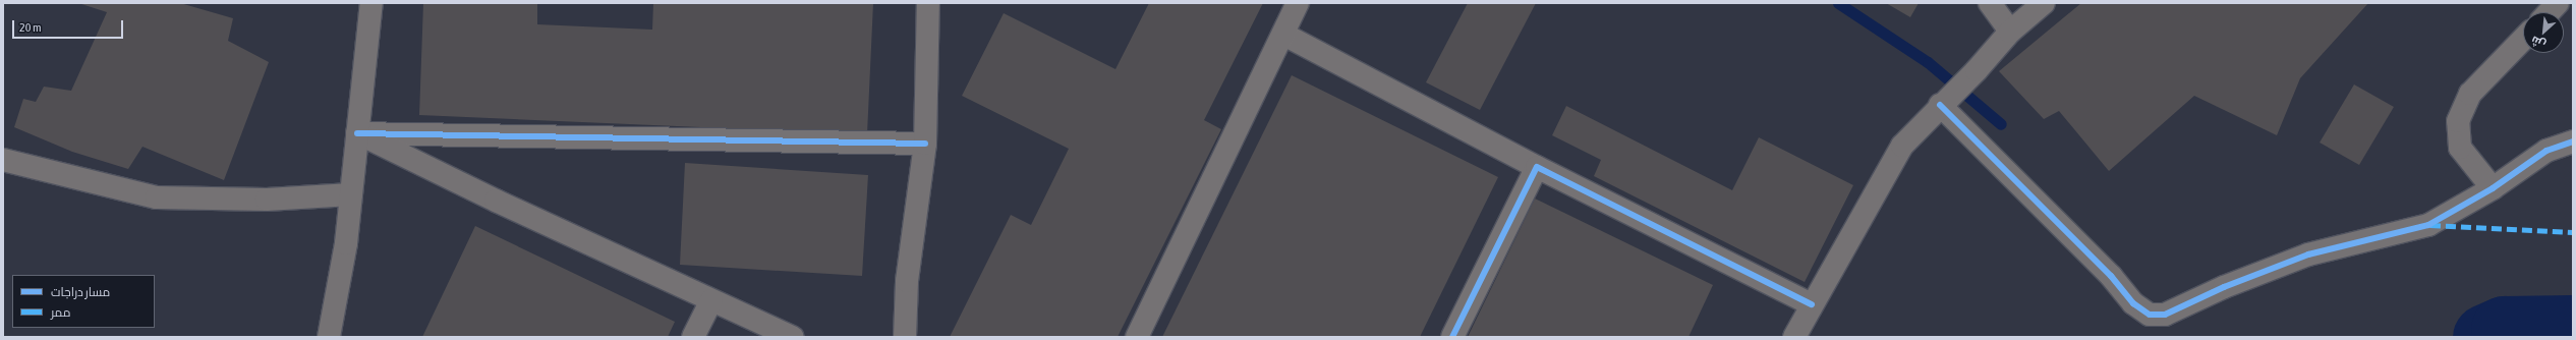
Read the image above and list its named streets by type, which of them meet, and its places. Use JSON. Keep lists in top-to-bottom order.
{
  "legend": ["مسار دراجات", "ممر"],
  "scale_bar": "20 m",
  "north": "bottom left"
}
